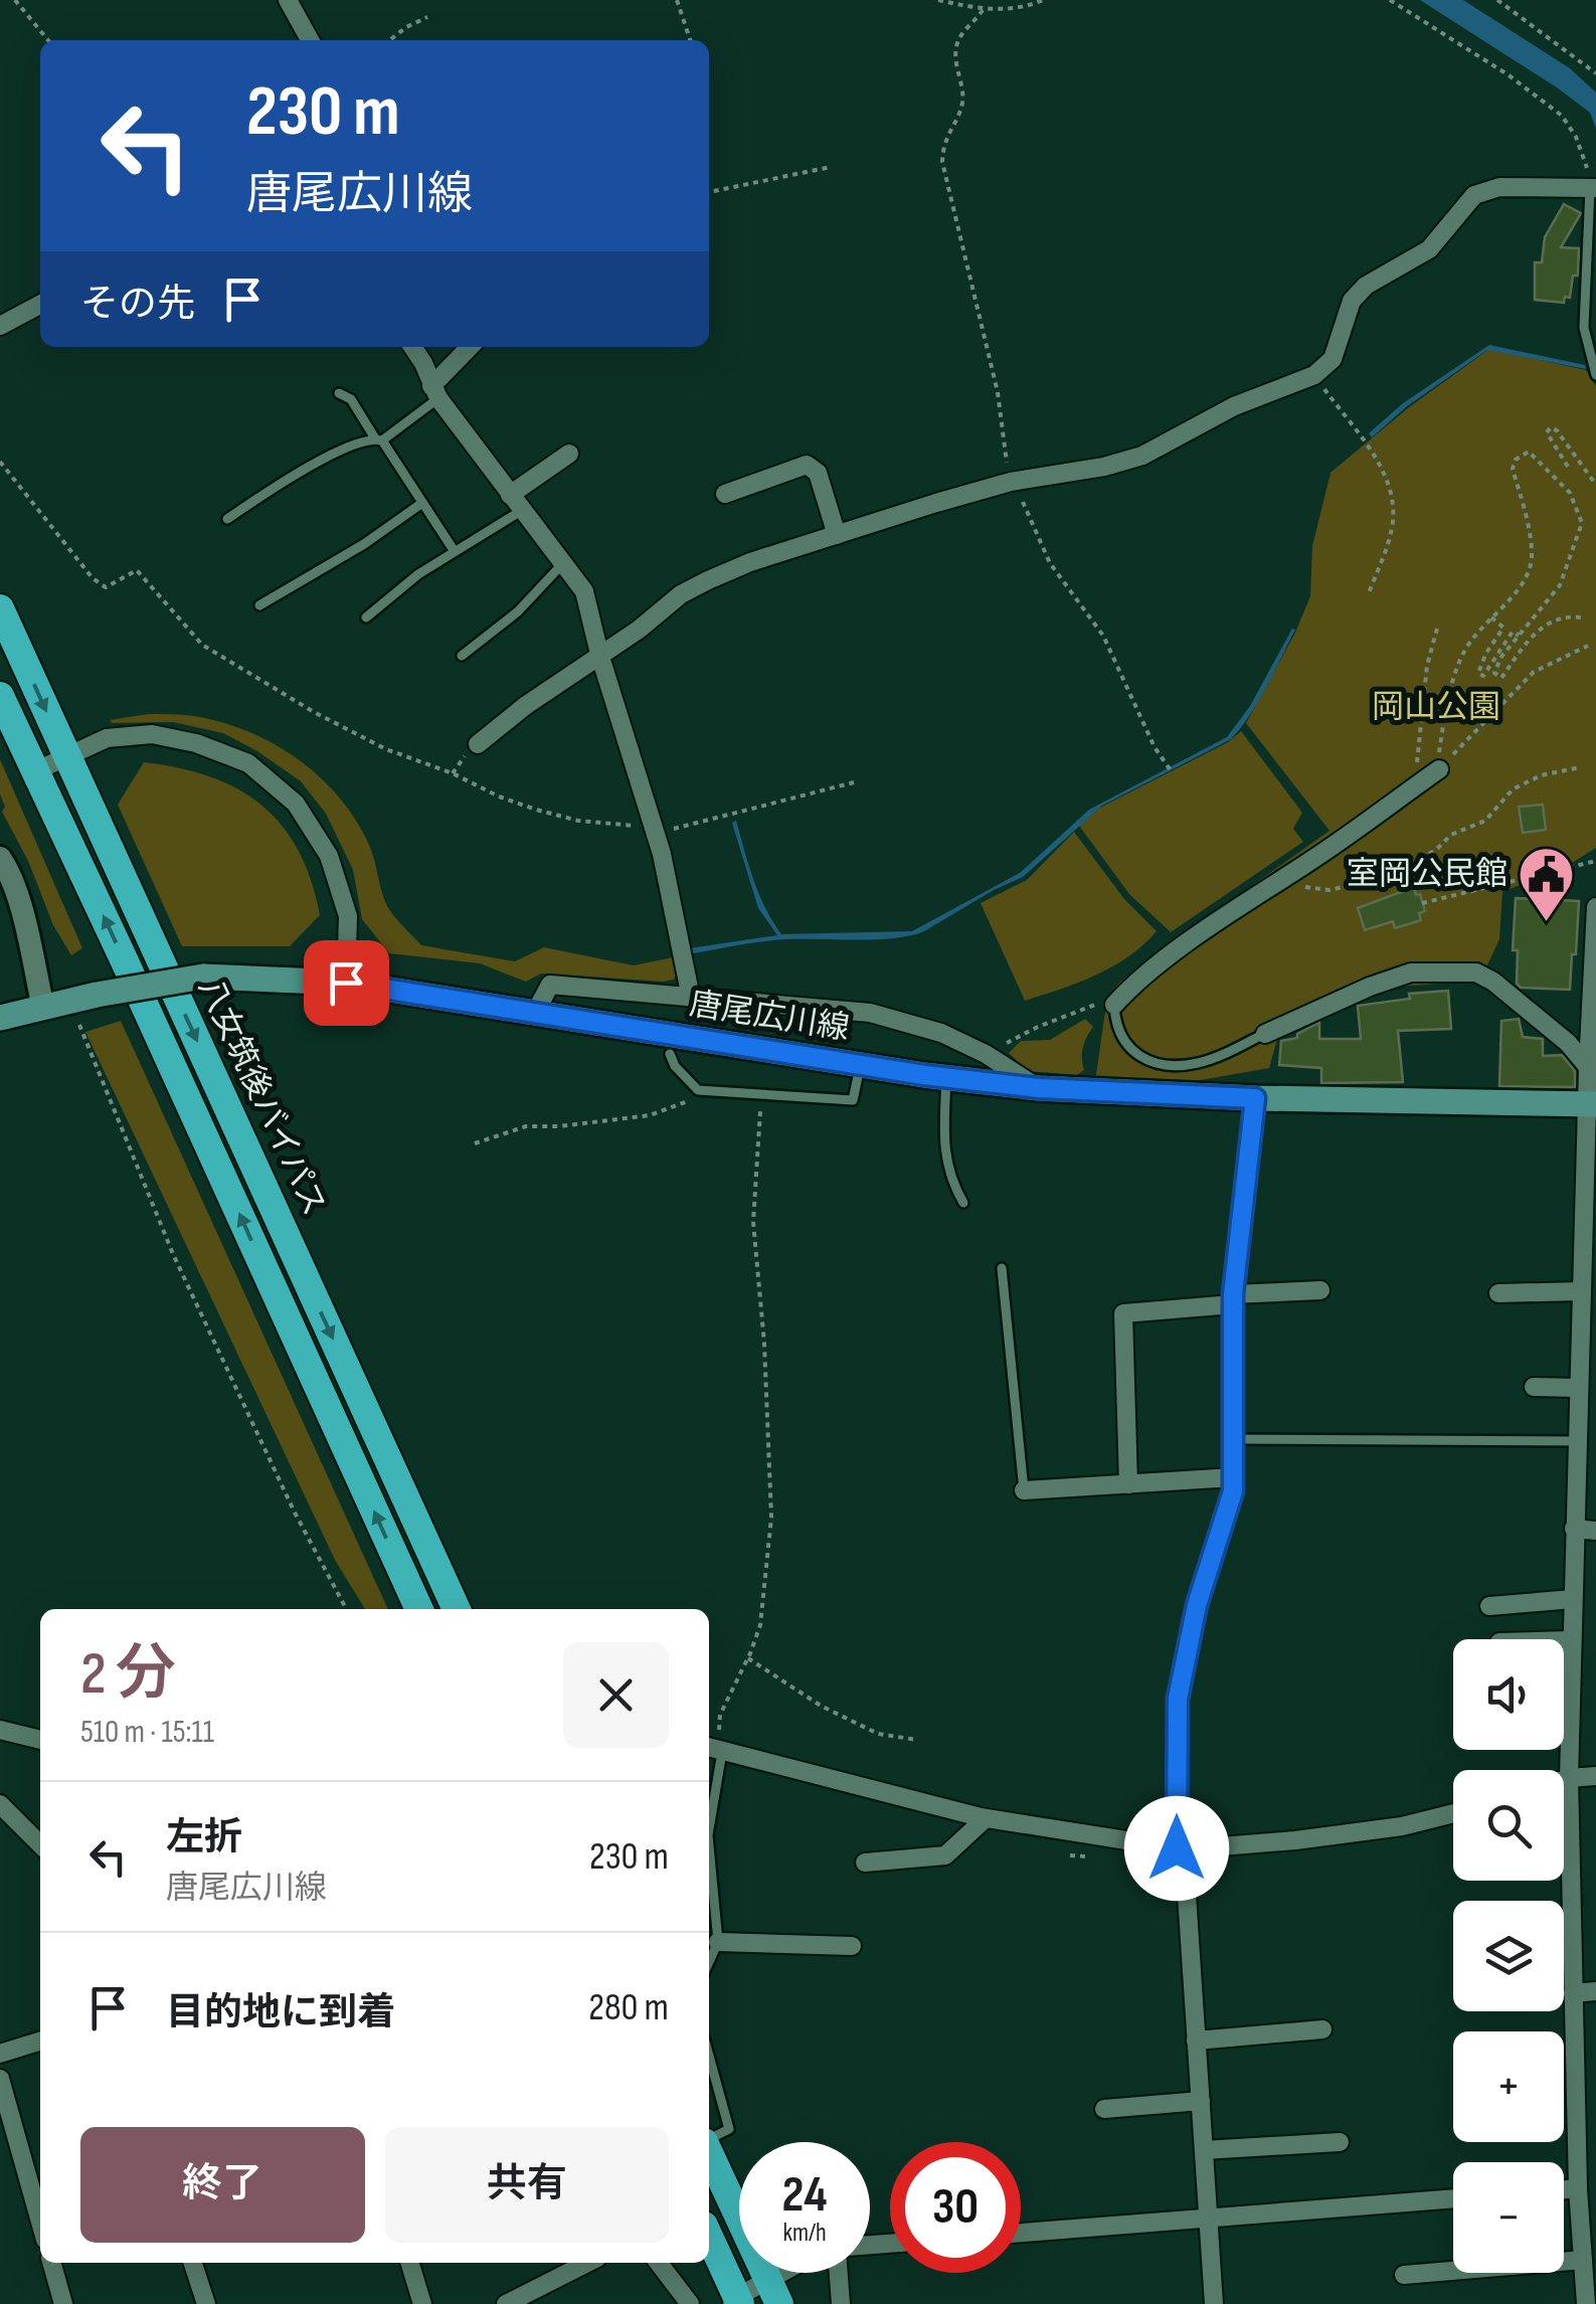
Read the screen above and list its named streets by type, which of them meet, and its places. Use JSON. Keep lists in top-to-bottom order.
{
  "streets": {
    "highway": ["八女筑後バイパス"],
    "main road": ["唐尾広川線"]
  },
  "parks": ["岡山公園"],
  "places": {
    "public building": ["室岡公民館"]
  },
  "page": {
    "turn": ["230 m", "唐尾広川線"],
    "then": "その先",
    "heading": ["2 分", "510 m · 15:11"],
    "map_buttons": ["+", "−"],
    "list": [
      {
        "name": "左折",
        "note": "唐尾広川線",
        "value": "230 m"
      },
      {
        "name": "目的地に到着",
        "value": "280 m"
      }
    ],
    "buttons": ["終了", "共有"],
    "speed": "24 km/h",
    "limit": "30"
  }
}
